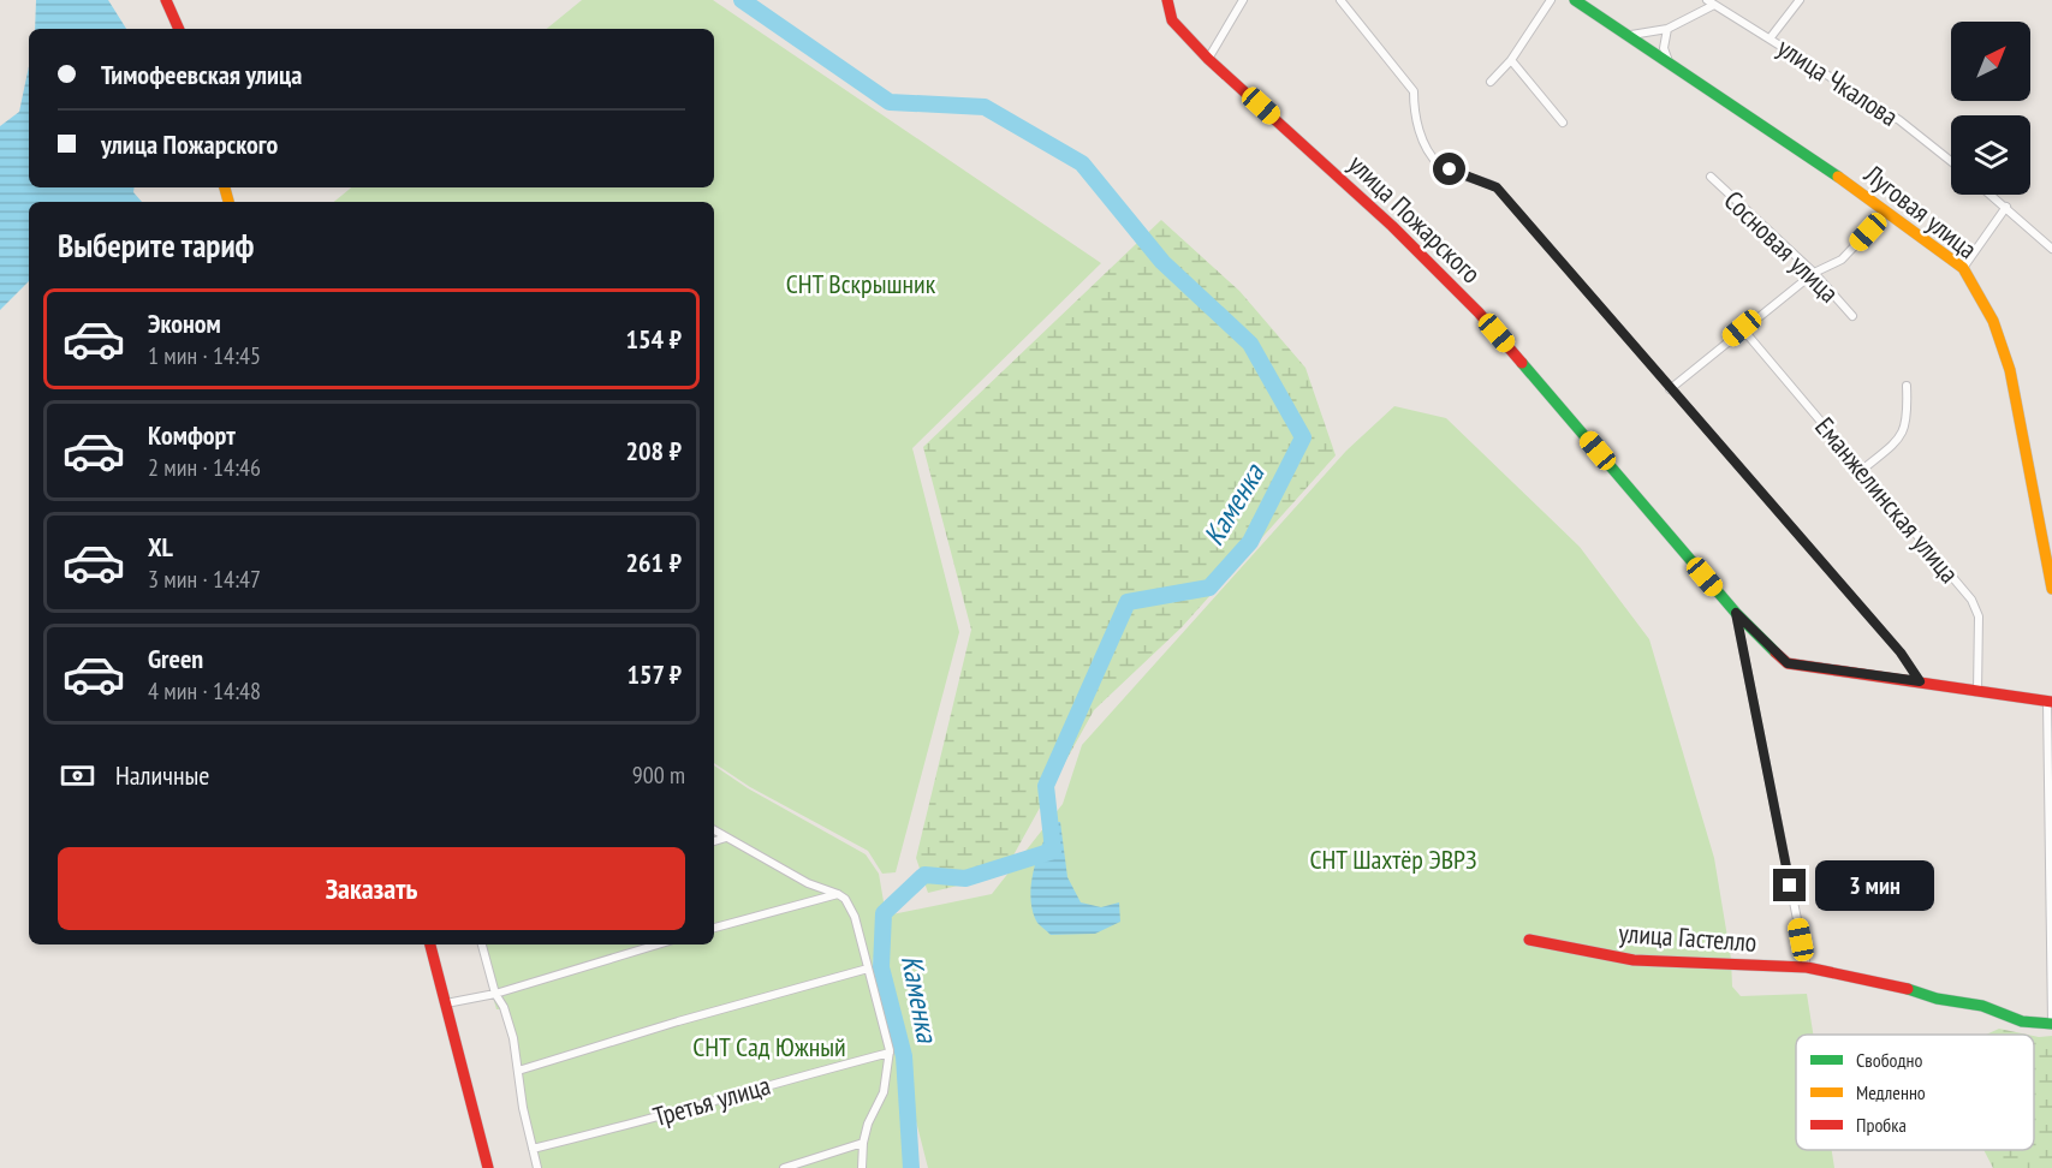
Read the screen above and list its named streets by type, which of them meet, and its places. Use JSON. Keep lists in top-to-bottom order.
{
  "streets": {
    "street": [
      "улица Чкалова",
      "Луговая улица",
      "улица Пожарского",
      "Сосновая улица",
      "Еманжелинская улица",
      "улица Гастелло",
      "Третья улица"
    ]
  },
  "crossings": [
    ["улица Пожарского", "Еманжелинская улица"],
    ["улица Пожарского", "улица Гастелло"]
  ],
  "water": ["Каменка"],
  "parks": ["СНТ Вскрышник", "СНТ Шахтёр ЭВРЗ", "СНТ Сад Южный"],
  "legend": ["Свободно", "Медленно", "Пробка"],
  "north": "top right",
  "page": {
    "banner": ["Тимофеевская улица", "улица Пожарского"],
    "heading": "Выберите тариф",
    "list": [
      {
        "name": "Эконом",
        "note": "1 мин · 14:45",
        "value": "154 ₽"
      },
      {
        "name": "Комфорт",
        "note": "2 мин · 14:46",
        "value": "208 ₽"
      },
      {
        "name": "XL",
        "note": "3 мин · 14:47",
        "value": "261 ₽"
      },
      {
        "name": "Green",
        "note": "4 мин · 14:48",
        "value": "157 ₽"
      }
    ],
    "pay": ["Наличные", "900 m"],
    "buttons": "Заказать",
    "bubble": "3 мин"
  }
}
